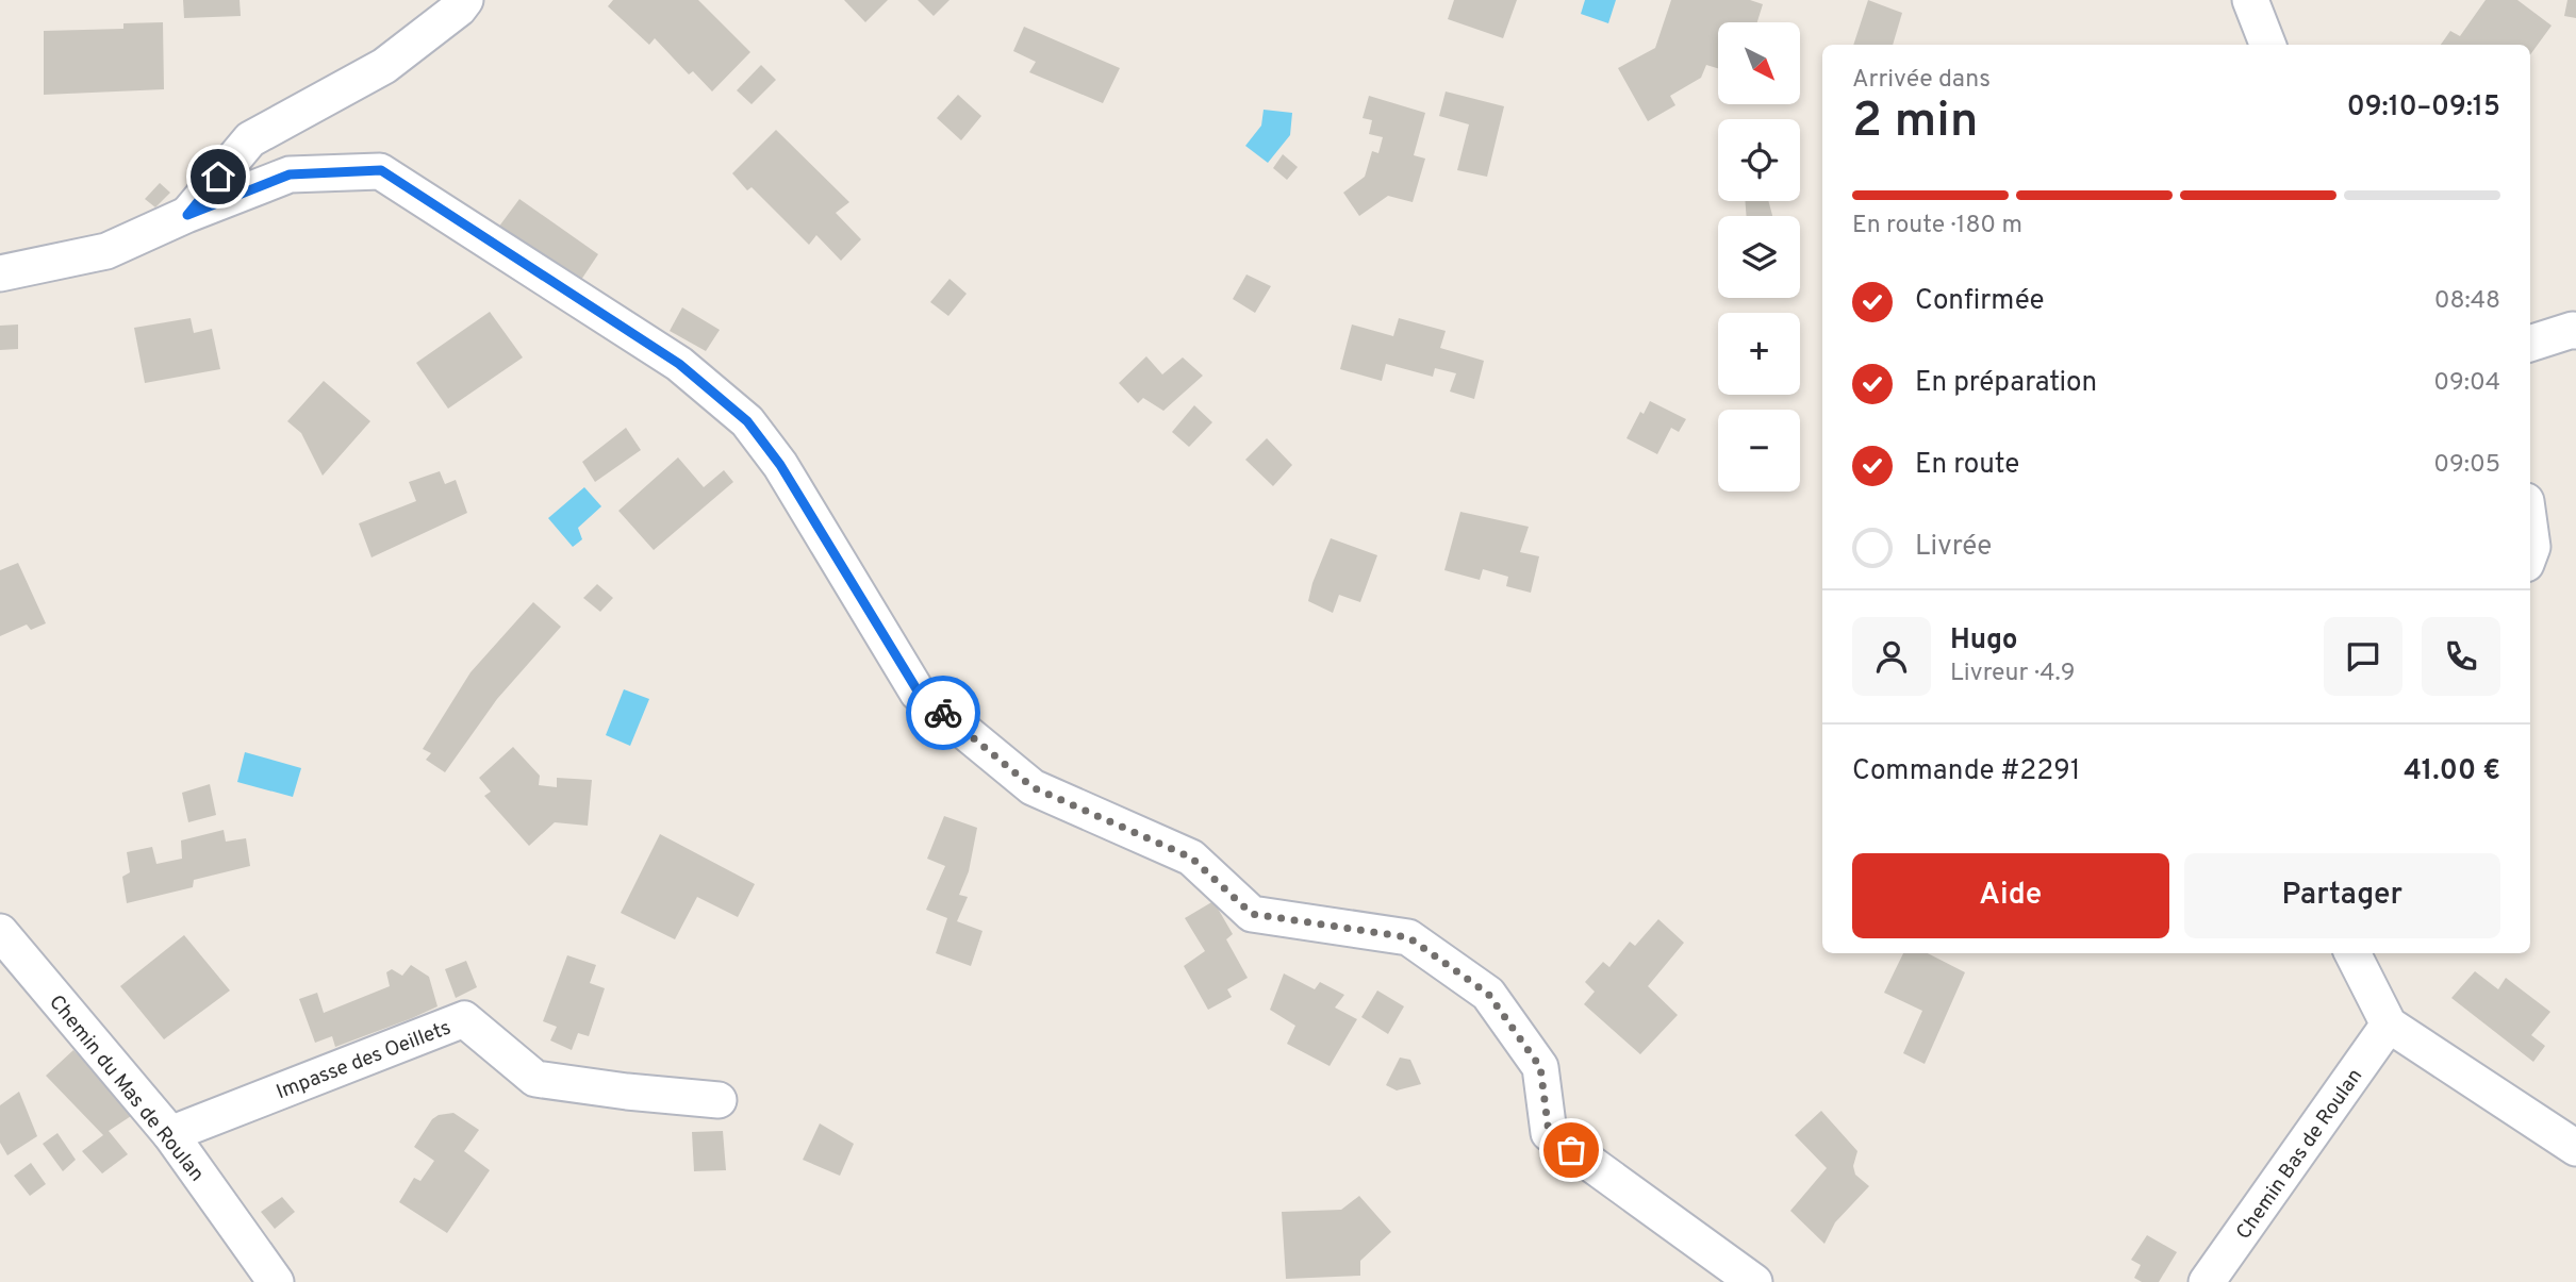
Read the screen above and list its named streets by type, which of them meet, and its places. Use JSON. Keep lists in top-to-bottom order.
{
  "streets": {
    "street": ["Impasse des Oeillets", "Chemin du Mas de Roulan", "Chemin Bas de Roulan"]
  },
  "crossings": [
    ["Impasse des Oeillets", "Chemin du Mas de Roulan"]
  ],
  "north": "bottom right",
  "page": {
    "map_buttons": ["+", "−"],
    "heading": ["2 min", "Arrivée dans", "09:10–09:15"],
    "panel": [
      "Hugo",
      "Livreur · 4.9",
      "Commande #2291",
      "41.00 €"
    ],
    "bar": "En route · 180 m",
    "list": [
      ["Confirmée", "08:48"],
      ["En préparation", "09:04"],
      ["En route", "09:05"],
      "Livrée"
    ],
    "buttons": ["Aide", "Partager"]
  }
}
